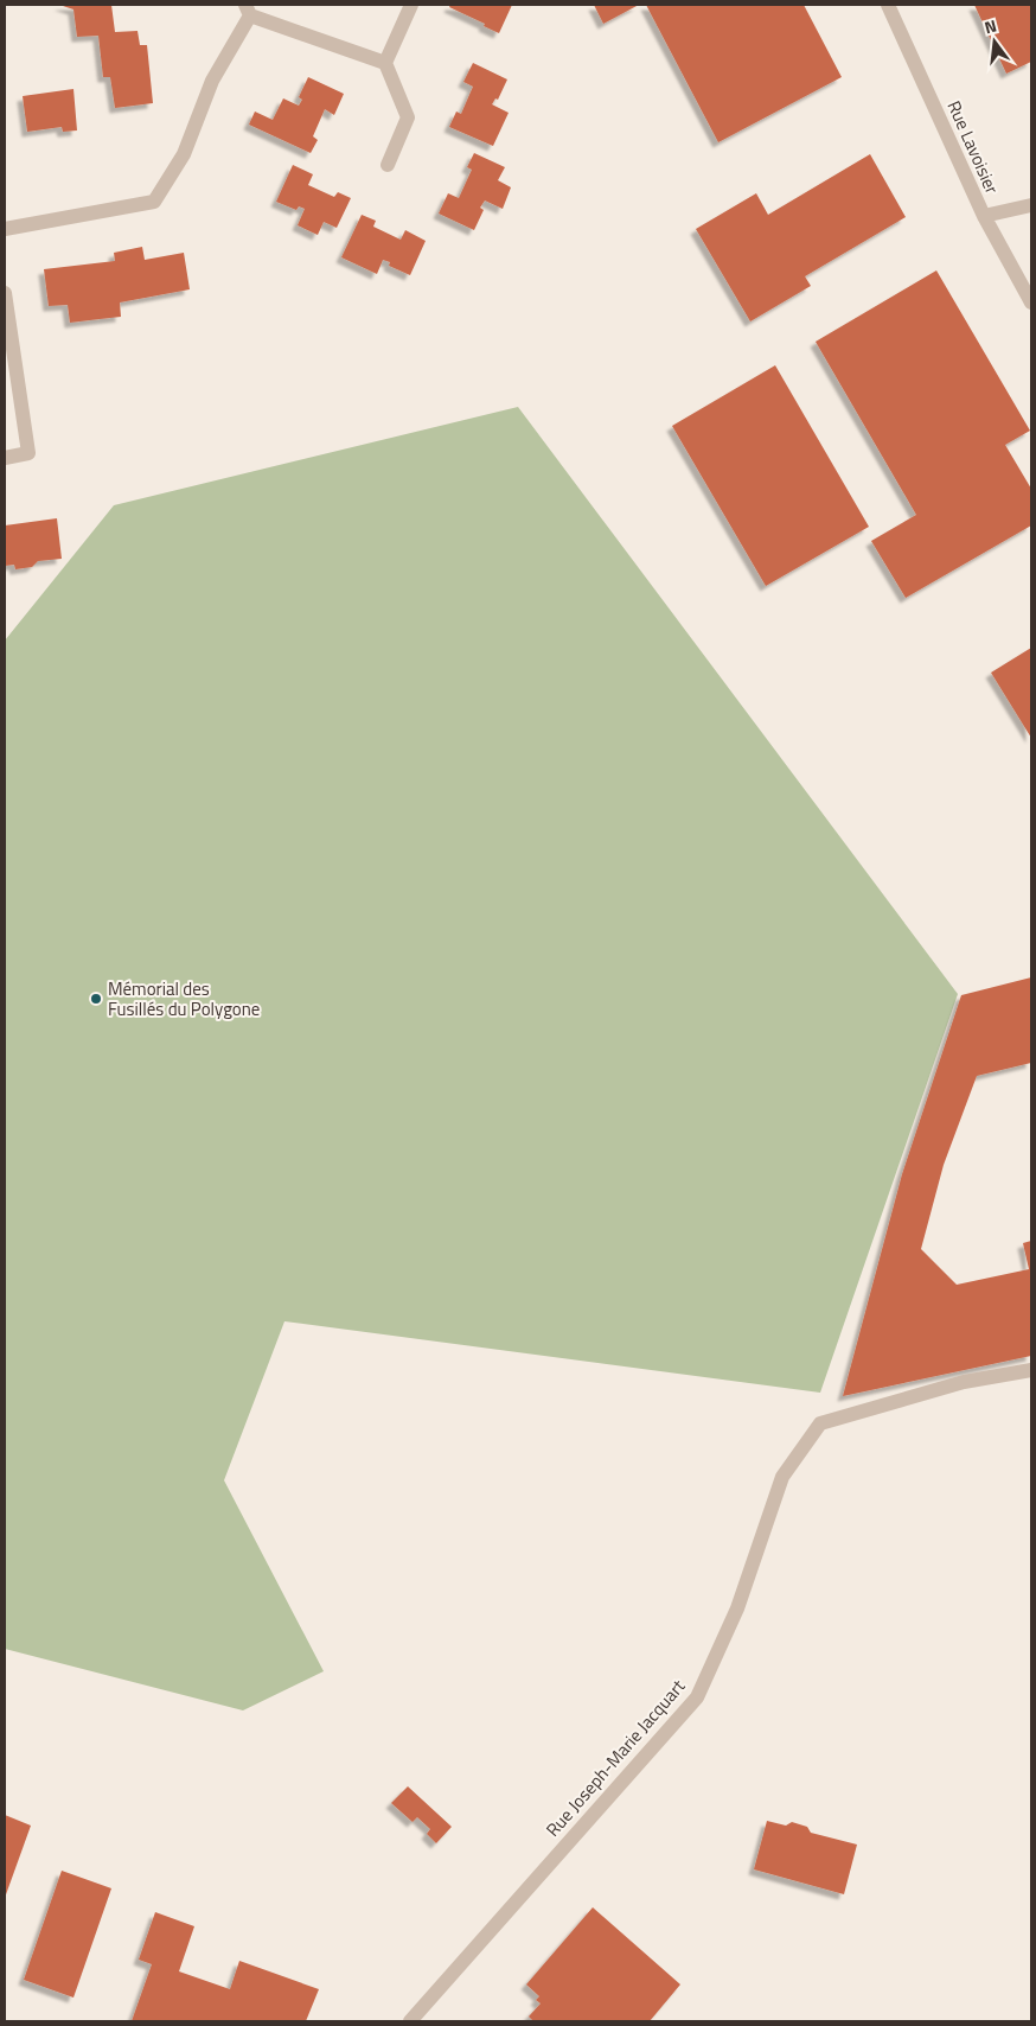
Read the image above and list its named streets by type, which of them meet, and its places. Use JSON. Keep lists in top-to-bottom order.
{
  "streets": {
    "street": ["Rue Lavoisier", "Rue Joseph-Marie Jacquart"]
  },
  "places": ["Mémorial des Fusillés du Polygone"],
  "north": "top"
}
